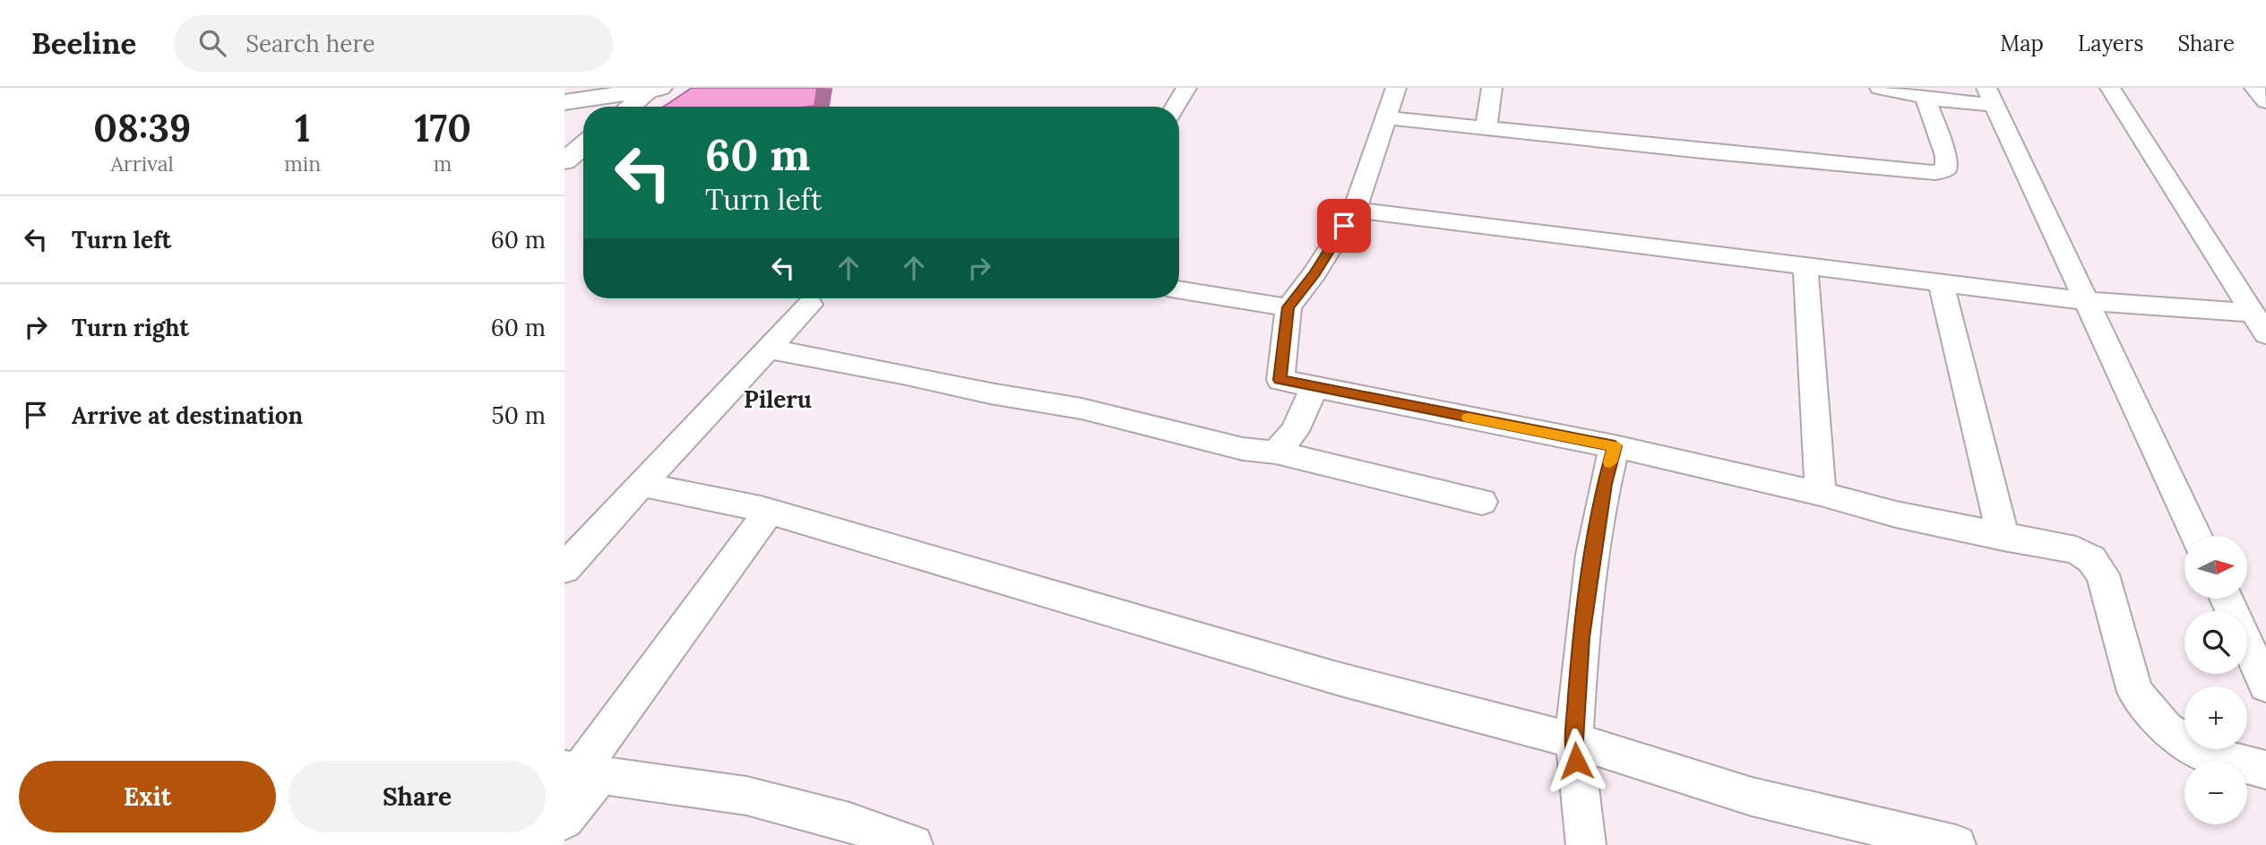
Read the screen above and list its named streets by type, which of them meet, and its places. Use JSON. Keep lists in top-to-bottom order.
{
  "districts": ["Pileru"],
  "north": "right",
  "page": {
    "header": "Beeline",
    "search": "Search here",
    "nav": ["Map", "Layers", "Share"],
    "eta": [
      "08:39",
      "Arrival",
      "1",
      "min",
      "170",
      "m"
    ],
    "turn": ["60 m", "Turn left"],
    "list": [
      {
        "name": "Turn left",
        "value": "60 m"
      },
      {
        "name": "Turn right",
        "value": "60 m"
      },
      {
        "name": "Arrive at destination",
        "value": "50 m"
      }
    ],
    "map_buttons": ["+", "−"],
    "buttons": ["Exit", "Share"]
  }
}
